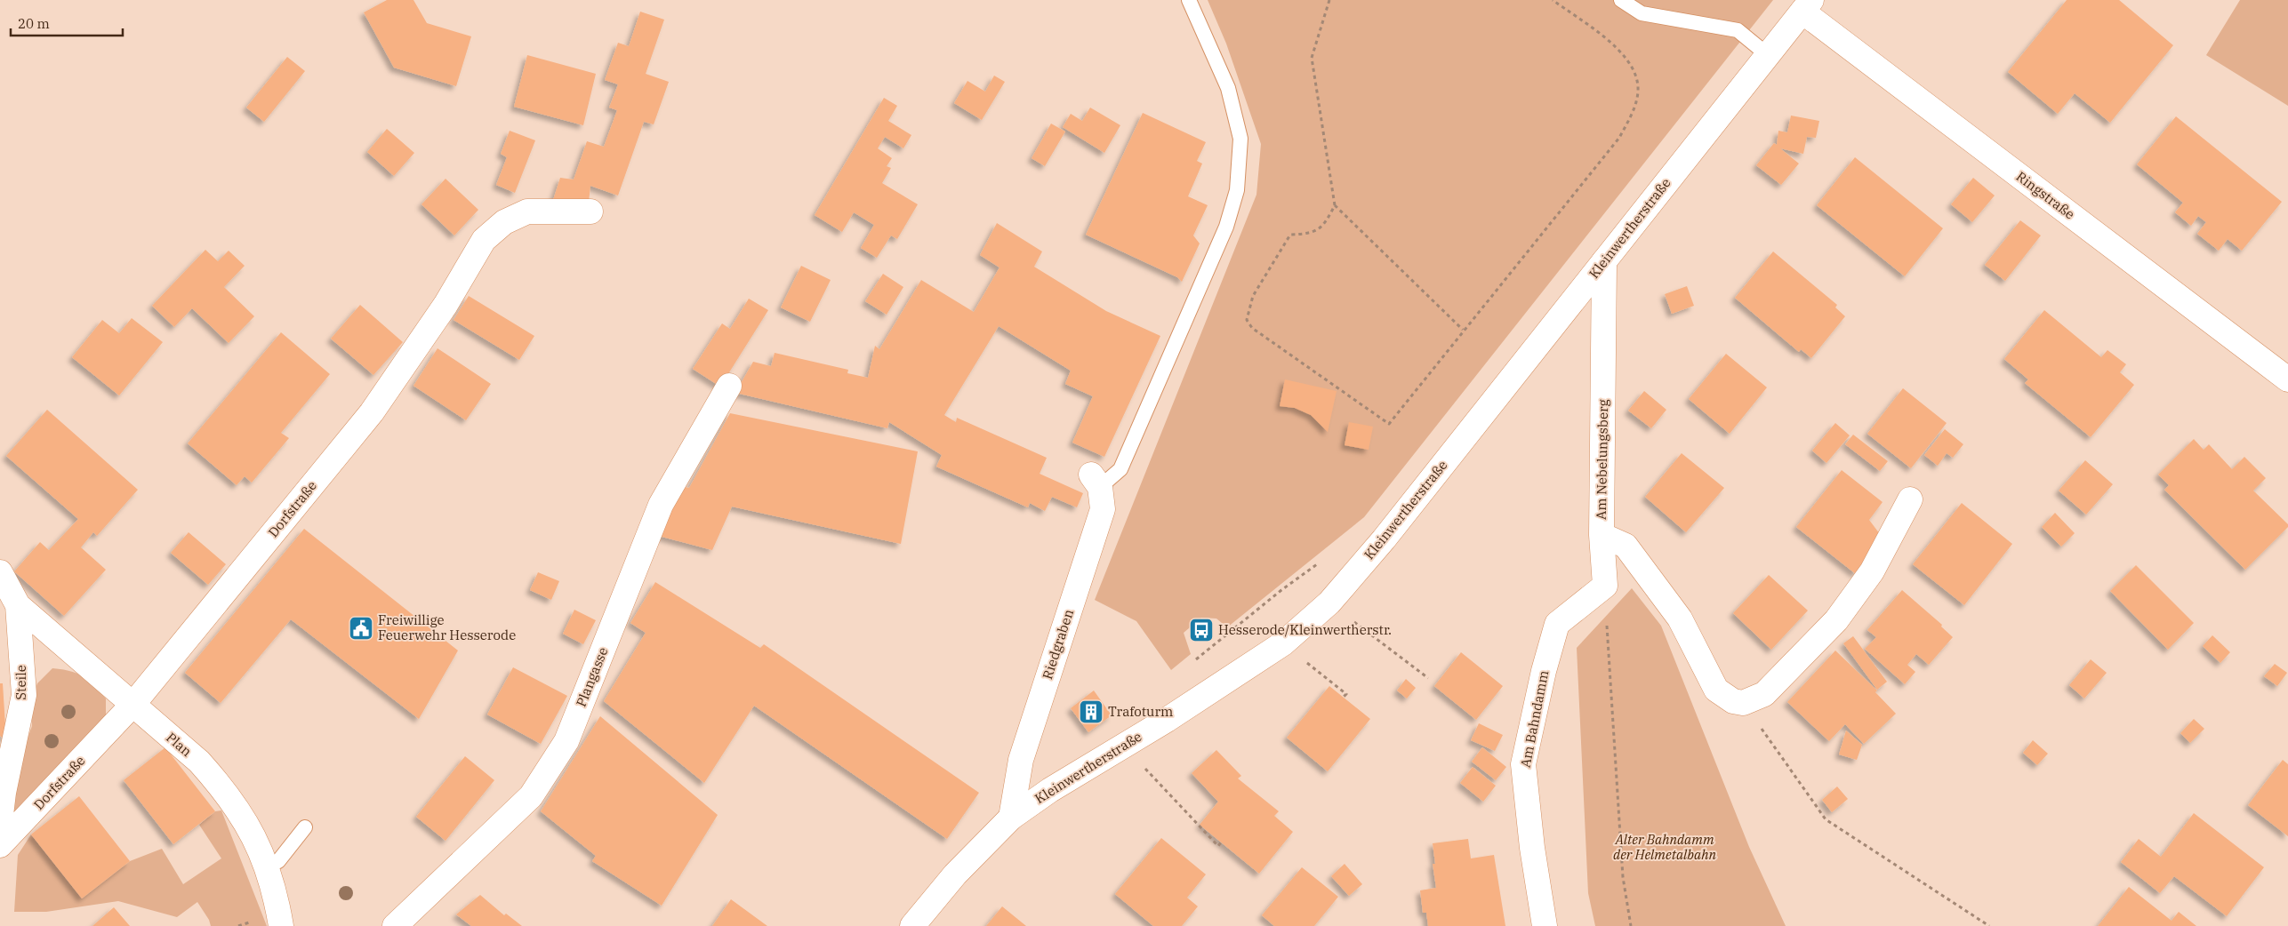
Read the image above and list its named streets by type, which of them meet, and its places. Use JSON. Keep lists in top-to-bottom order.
{
  "streets": {
    "street": [
      "Ringstraße",
      "Kleinwertherstraße",
      "Am Nebelungsberg",
      "Dorfstraße",
      "Riedgraben",
      "Plangasse",
      "Steile",
      "Am Bahndamm",
      "Plan"
    ]
  },
  "crossings": [
    ["Ringstraße", "Kleinwertherstraße"],
    ["Kleinwertherstraße", "Am Nebelungsberg"],
    ["Kleinwertherstraße", "Riedgraben"],
    ["Dorfstraße", "Plan"],
    ["Steile", "Plan"]
  ],
  "parks": ["Alter Bahndamm der Helmetalbahn"],
  "places": {
    "public building": ["Freiwillige Feuerwehr Hesserode"],
    "bus stop": ["Hesserode/Kleinwertherstr."],
    "building": ["Trafoturm"]
  },
  "scale_bar": "20 m"
}
